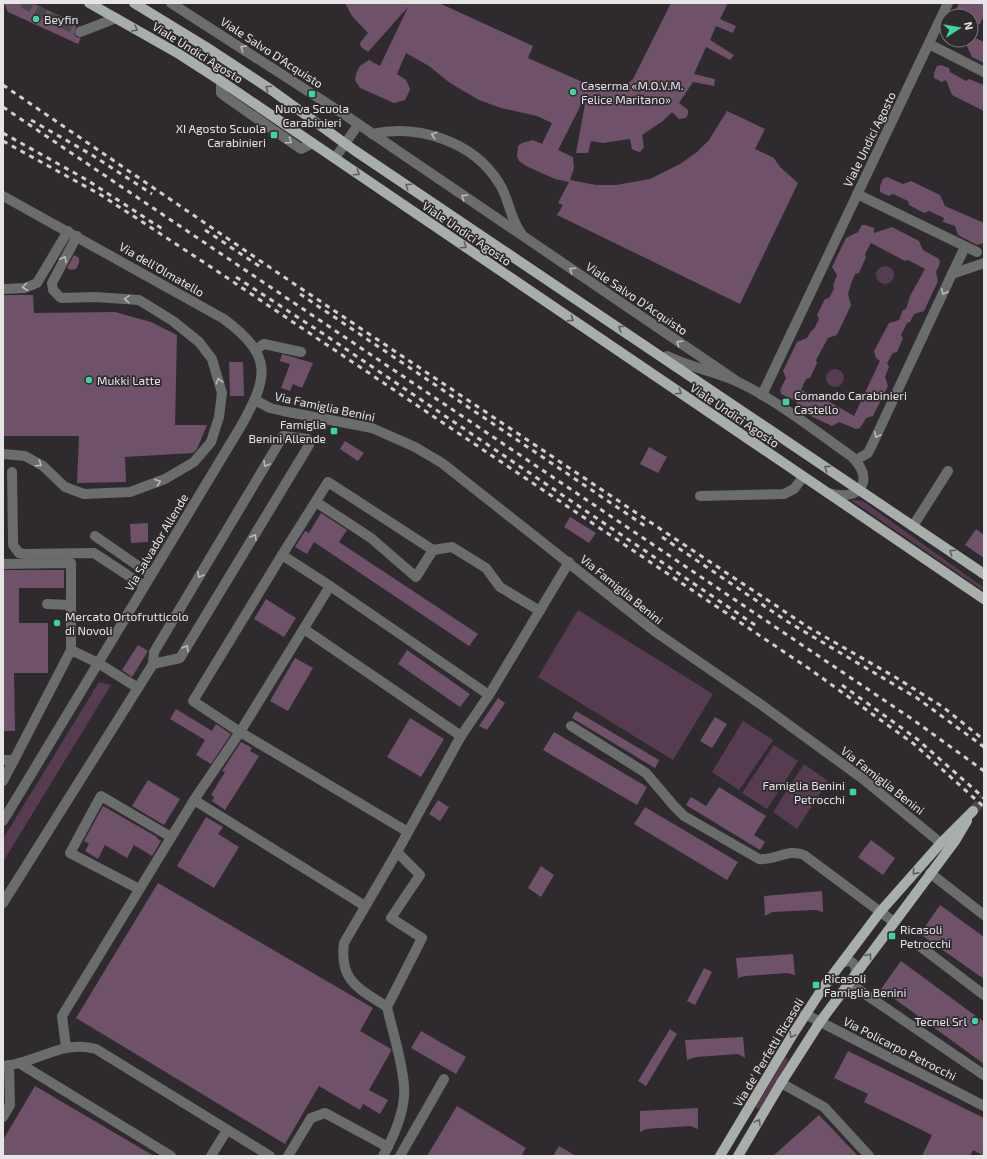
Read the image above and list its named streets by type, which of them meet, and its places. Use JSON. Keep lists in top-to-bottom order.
{
  "streets": {
    "main road": ["Viale Undici Agosto", "Via de' Perfetti Ricasoli"],
    "street": [
      "Viale Salvo D'Acquisto",
      "Via dell'Olmatello",
      "Via Famiglia Benini",
      "Via Salvador Allende",
      "Via Policarpo Petrocchi"
    ]
  },
  "crossings": [
    ["Viale Undici Agosto", "Viale Salvo D'Acquisto"],
    ["Via dell'Olmatello", "Via Famiglia Benini"],
    ["Via dell'Olmatello", "Via Salvador Allende"],
    ["Via Famiglia Benini", "Via Salvador Allende"],
    ["Via Famiglia Benini", "Via de' Perfetti Ricasoli"],
    ["Via Policarpo Petrocchi", "Via de' Perfetti Ricasoli"]
  ],
  "one_way": ["Viale Salvo D'Acquisto"],
  "places": {
    "other": [
      "Beyfin",
      "Caserma «M.O.V.M. Felice Maritano»",
      "Mukki Latte",
      "Mercato Ortofrutticolo di Novoli",
      "Tecnel Srl"
    ],
    "transit": [
      "Nuova Scuola Carabinieri",
      "XI Agosto Scuola Carabinieri",
      "Comando Carabinieri Castello",
      "Famiglia Benini Allende",
      "Famiglia Benini Petrocchi",
      "Ricasoli Petrocchi",
      "Ricasoli Famiglia Benini"
    ]
  },
  "north": "right"
}
